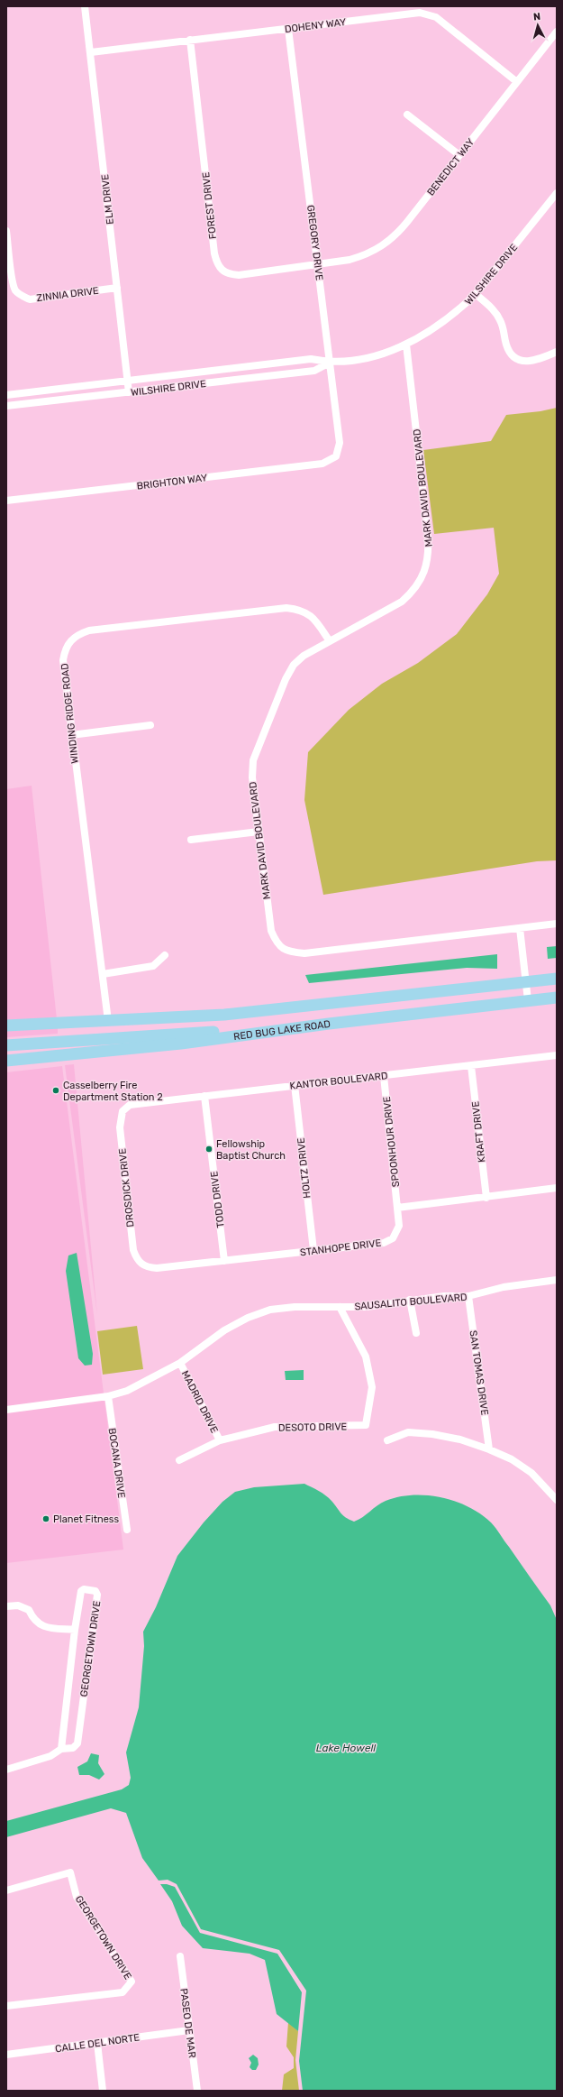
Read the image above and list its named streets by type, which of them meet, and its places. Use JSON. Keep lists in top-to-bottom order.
{
  "streets": {
    "main road": ["RED BUG LAKE ROAD"],
    "street": [
      "DOHENY WAY",
      "BENEDICT WAY",
      "ELM DRIVE",
      "FOREST DRIVE",
      "GREGORY DRIVE",
      "WILSHIRE DRIVE",
      "ZINNIA DRIVE",
      "BRIGHTON WAY",
      "MARK DAVID BOULEVARD",
      "WINDING RIDGE ROAD",
      "KANTOR BOULEVARD",
      "KRAFT DRIVE",
      "SPOONHOUR DRIVE",
      "HOLTZ DRIVE",
      "DROSDICK DRIVE",
      "TODD DRIVE",
      "STANHOPE DRIVE",
      "SAUSALITO BOULEVARD",
      "SAN TOMAS DRIVE",
      "MADRID DRIVE",
      "DESOTO DRIVE",
      "BOCANA DRIVE",
      "GEORGETOWN DRIVE",
      "PASEO DE MAR",
      "CALLE DEL NORTE"
    ]
  },
  "crossings": [
    ["DOHENY WAY", "BENEDICT WAY"],
    ["DOHENY WAY", "ELM DRIVE"],
    ["DOHENY WAY", "FOREST DRIVE"],
    ["DOHENY WAY", "GREGORY DRIVE"],
    ["BENEDICT WAY", "FOREST DRIVE"],
    ["BENEDICT WAY", "GREGORY DRIVE"],
    ["ELM DRIVE", "WILSHIRE DRIVE"],
    ["ELM DRIVE", "ZINNIA DRIVE"],
    ["FOREST DRIVE", "GREGORY DRIVE"],
    ["GREGORY DRIVE", "WILSHIRE DRIVE"],
    ["GREGORY DRIVE", "BRIGHTON WAY"],
    ["WILSHIRE DRIVE", "MARK DAVID BOULEVARD"],
    ["MARK DAVID BOULEVARD", "WINDING RIDGE ROAD"],
    ["WINDING RIDGE ROAD", "RED BUG LAKE ROAD"],
    ["KANTOR BOULEVARD", "KRAFT DRIVE"],
    ["KANTOR BOULEVARD", "SPOONHOUR DRIVE"],
    ["KANTOR BOULEVARD", "HOLTZ DRIVE"],
    ["KANTOR BOULEVARD", "DROSDICK DRIVE"],
    ["KANTOR BOULEVARD", "TODD DRIVE"],
    ["SPOONHOUR DRIVE", "STANHOPE DRIVE"],
    ["HOLTZ DRIVE", "STANHOPE DRIVE"],
    ["DROSDICK DRIVE", "STANHOPE DRIVE"],
    ["TODD DRIVE", "STANHOPE DRIVE"],
    ["SAUSALITO BOULEVARD", "SAN TOMAS DRIVE"],
    ["SAUSALITO BOULEVARD", "MADRID DRIVE"],
    ["SAUSALITO BOULEVARD", "DESOTO DRIVE"],
    ["SAUSALITO BOULEVARD", "BOCANA DRIVE"],
    ["MADRID DRIVE", "DESOTO DRIVE"],
    ["PASEO DE MAR", "CALLE DEL NORTE"]
  ],
  "water": ["Lake Howell"],
  "places": ["Casselberry Fire Department Station 2", "Fellowship Baptist Church", "Planet Fitness"],
  "north": "top"
}
